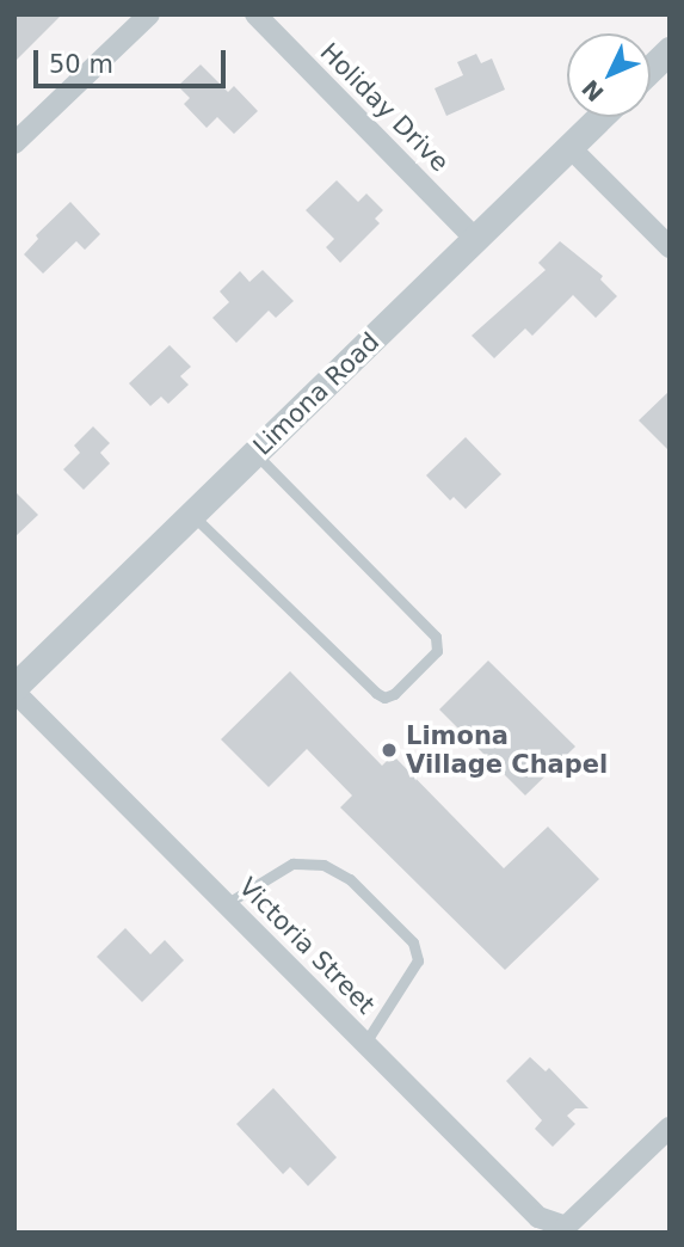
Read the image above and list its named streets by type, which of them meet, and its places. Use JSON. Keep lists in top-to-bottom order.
{
  "streets": {
    "street": ["Holiday Drive", "Limona Road", "Victoria Street"]
  },
  "crossings": [
    ["Holiday Drive", "Limona Road"],
    ["Limona Road", "Victoria Street"]
  ],
  "places": ["Limona Village Chapel"],
  "scale_bar": "50 m",
  "north": "bottom left"
}
